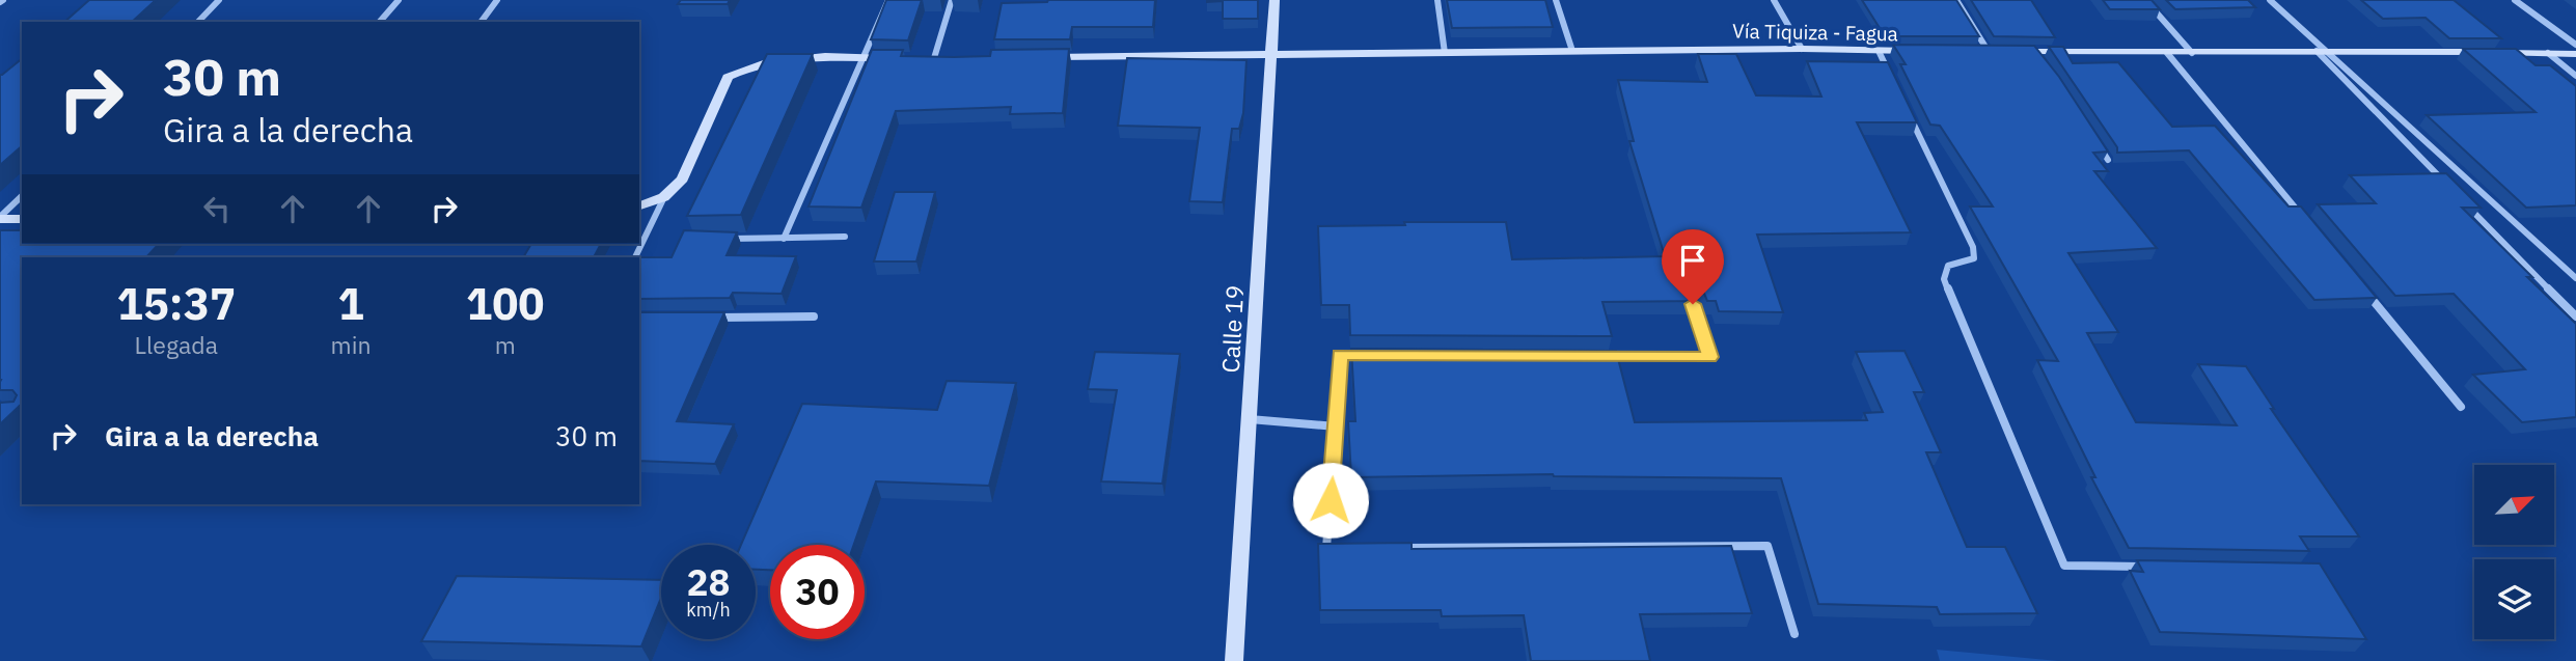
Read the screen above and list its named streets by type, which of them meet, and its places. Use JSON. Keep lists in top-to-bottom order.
{
  "streets": {
    "street": ["Vía Tiquiza - Fagua", "Calle 19"]
  },
  "crossings": [
    ["Vía Tiquiza - Fagua", "Calle 19"]
  ],
  "north": "top right",
  "page": {
    "turn": ["30 m", "Gira a la derecha"],
    "eta": [
      "15:37",
      "Llegada",
      "1",
      "min",
      "100",
      "m"
    ],
    "list": [
      {
        "name": "Gira a la derecha",
        "value": "30 m"
      }
    ],
    "speed": "28 km/h",
    "limit": "30"
  }
}
